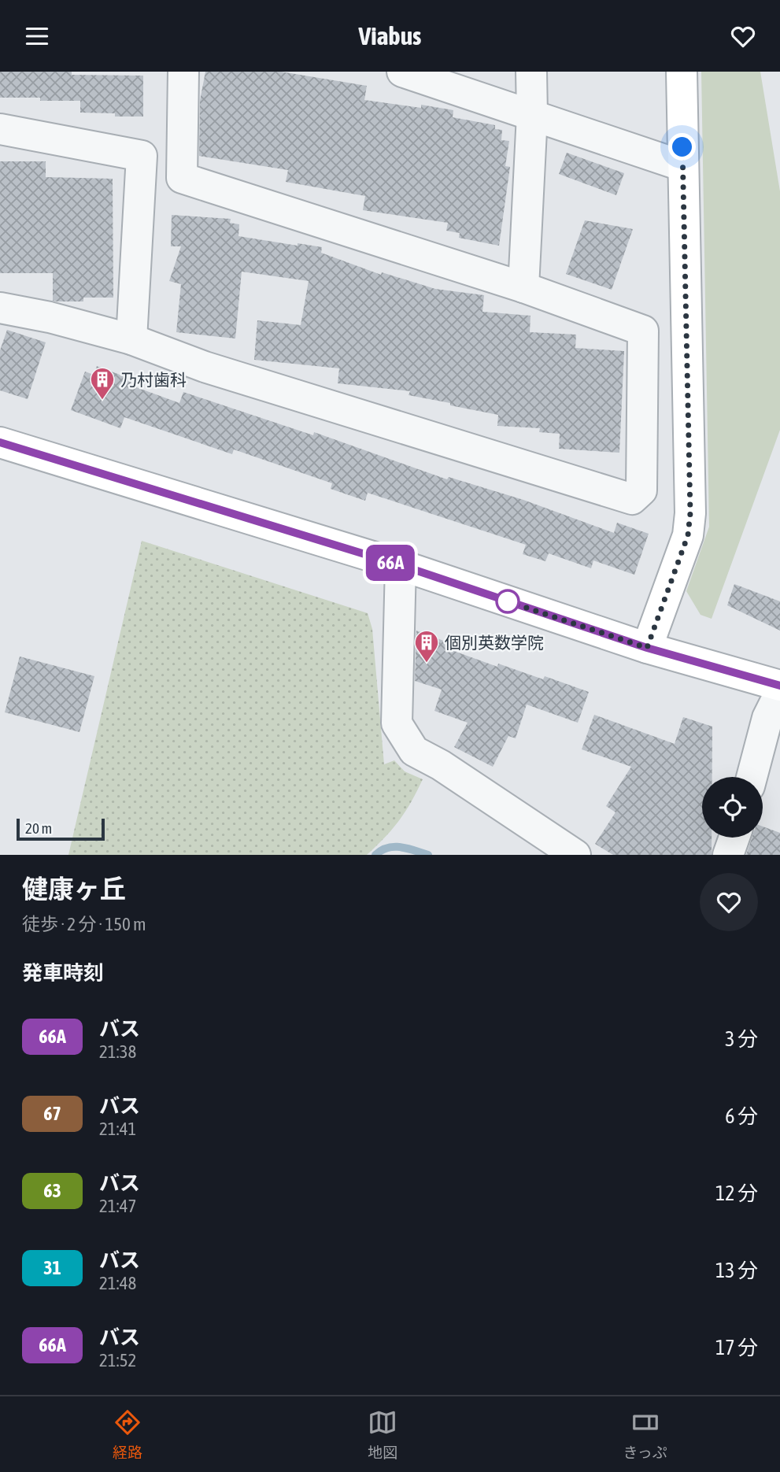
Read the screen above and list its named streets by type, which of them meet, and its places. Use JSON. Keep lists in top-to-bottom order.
{
  "places": {
    "building": ["乃村歯科", "個別英数学院"]
  },
  "lines": ["bus line 66A"],
  "scale_bar": "20 m",
  "page": {
    "header": "Viabus",
    "on_map": "66A",
    "scale": "20 m",
    "heading": [
      ["健康ヶ丘", "徒歩 · 2 分 · 150 m"],
      "発車時刻"
    ],
    "list": [
      {
        "mark": "66A",
        "name": "バス",
        "note": "21:38",
        "value": "3 分"
      },
      {
        "mark": "67",
        "name": "バス",
        "note": "21:41",
        "value": "6 分"
      },
      {
        "mark": "63",
        "name": "バス",
        "note": "21:47",
        "value": "12 分"
      },
      {
        "mark": "31",
        "name": "バス",
        "note": "21:48",
        "value": "13 分"
      },
      {
        "mark": "66A",
        "name": "バス",
        "note": "21:52",
        "value": "17 分"
      }
    ],
    "tabs": ["経路", "地図", "きっぷ"]
  }
}
